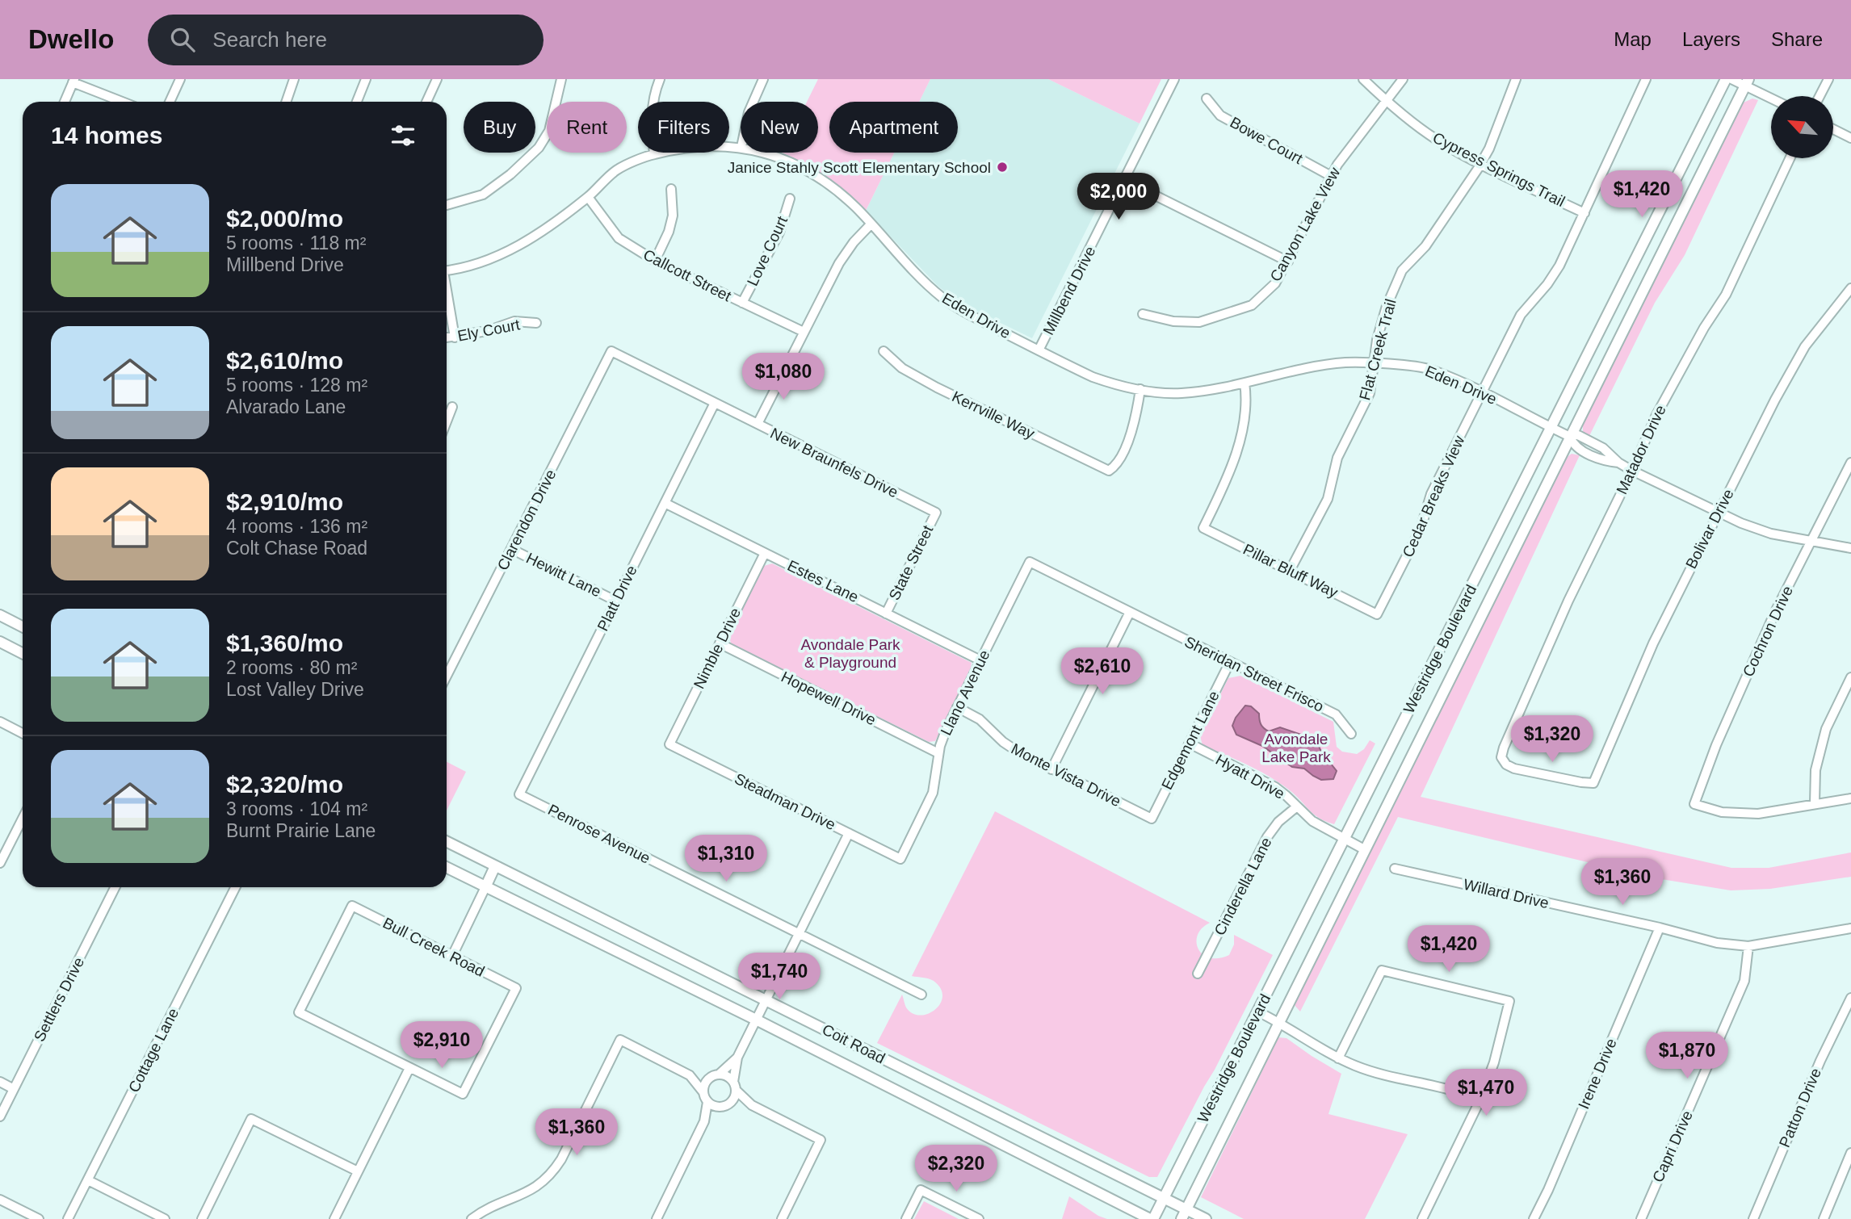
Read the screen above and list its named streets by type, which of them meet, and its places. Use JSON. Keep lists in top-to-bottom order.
{
  "streets": {
    "main road": ["Westridge Boulevard", "Coit Road"],
    "street": [
      "Bowe Court",
      "Cypress Springs Trail",
      "Canyon Lake View",
      "Love Court",
      "Callcott Street",
      "Millbend Drive",
      "Eden Drive",
      "Ely Court",
      "Flat Creek Trail",
      "Kerrville Way",
      "Matador Drive",
      "New Braunfels Drive",
      "Cedar Breaks View",
      "Clarendon Drive",
      "Bolivar Drive",
      "State Street",
      "Pillar Bluff Way",
      "Hewitt Lane",
      "Estes Lane",
      "Platt Drive",
      "Cochron Drive",
      "Nimble Drive",
      "Sheridan Street Frisco",
      "Llano Avenue",
      "Hopewell Drive",
      "Edgemont Lane",
      "Monte Vista Drive",
      "Hyatt Drive",
      "Steadman Drive",
      "Penrose Avenue",
      "Cinderella Lane",
      "Willard Drive",
      "Bull Creek Road",
      "Settlers Drive",
      "Cottage Lane",
      "Irene Drive",
      "Patton Drive",
      "Capri Drive"
    ]
  },
  "crossings": [
    ["Bowe Court", "Canyon Lake View"],
    ["Cypress Springs Trail", "Canyon Lake View"],
    ["Cypress Springs Trail", "Flat Creek Trail"],
    ["Cypress Springs Trail", "Cedar Breaks View"],
    ["Love Court", "Callcott Street"],
    ["Callcott Street", "Eden Drive"],
    ["Millbend Drive", "Eden Drive"],
    ["Eden Drive", "Flat Creek Trail"],
    ["Eden Drive", "Kerrville Way"],
    ["Eden Drive", "Matador Drive"],
    ["Eden Drive", "Cedar Breaks View"],
    ["Eden Drive", "Bolivar Drive"],
    ["Eden Drive", "Pillar Bluff Way"],
    ["Eden Drive", "Cochron Drive"],
    ["Eden Drive", "Westridge Boulevard"],
    ["Flat Creek Trail", "Pillar Bluff Way"],
    ["Matador Drive", "Bolivar Drive"],
    ["New Braunfels Drive", "Clarendon Drive"],
    ["New Braunfels Drive", "State Street"],
    ["New Braunfels Drive", "Platt Drive"],
    ["Cedar Breaks View", "Pillar Bluff Way"],
    ["Clarendon Drive", "Hewitt Lane"],
    ["State Street", "Estes Lane"],
    ["Hewitt Lane", "Platt Drive"],
    ["Estes Lane", "Platt Drive"],
    ["Estes Lane", "Nimble Drive"],
    ["Estes Lane", "Llano Avenue"],
    ["Platt Drive", "Penrose Avenue"],
    ["Nimble Drive", "Hopewell Drive"],
    ["Nimble Drive", "Steadman Drive"],
    ["Westridge Boulevard", "Hyatt Drive"],
    ["Westridge Boulevard", "Coit Road"],
    ["Sheridan Street Frisco", "Llano Avenue"],
    ["Sheridan Street Frisco", "Edgemont Lane"],
    ["Llano Avenue", "Hopewell Drive"],
    ["Llano Avenue", "Monte Vista Drive"],
    ["Llano Avenue", "Steadman Drive"],
    ["Edgemont Lane", "Monte Vista Drive"],
    ["Edgemont Lane", "Hyatt Drive"],
    ["Hyatt Drive", "Cinderella Lane"],
    ["Willard Drive", "Irene Drive"],
    ["Willard Drive", "Capri Drive"]
  ],
  "parks": ["Avondale Park & Playground", "Avondale Lake Park"],
  "places": ["Janice Stahly Scott Elementary School"],
  "north": "top left",
  "page": {
    "header": "Dwello",
    "search": "Search here",
    "nav": ["Map", "Layers", "Share"],
    "chip": [
      "Buy",
      "Rent",
      "Filters",
      "New",
      "Apartment"
    ],
    "heading": "14 homes",
    "list": [
      {
        "name": "$2,000/mo",
        "note": "5 rooms · 118 m² · Millbend Drive"
      },
      {
        "name": "$2,610/mo",
        "note": "5 rooms · 128 m² · Alvarado Lane"
      },
      {
        "name": "$2,910/mo",
        "note": "4 rooms · 136 m² · Colt Chase Road"
      },
      {
        "name": "$1,360/mo",
        "note": "2 rooms · 80 m² · Lost Valley Drive"
      },
      {
        "name": "$2,320/mo",
        "note": "3 rooms · 104 m² · Burnt Prairie Lane"
      }
    ],
    "price": [
      "$1,420",
      "$2,000",
      "$1,080",
      "$2,610",
      "$1,320",
      "$1,310",
      "$1,360",
      "$1,420",
      "$1,740",
      "$2,910",
      "$1,870",
      "$1,470",
      "$1,360",
      "$2,320"
    ]
  }
}
